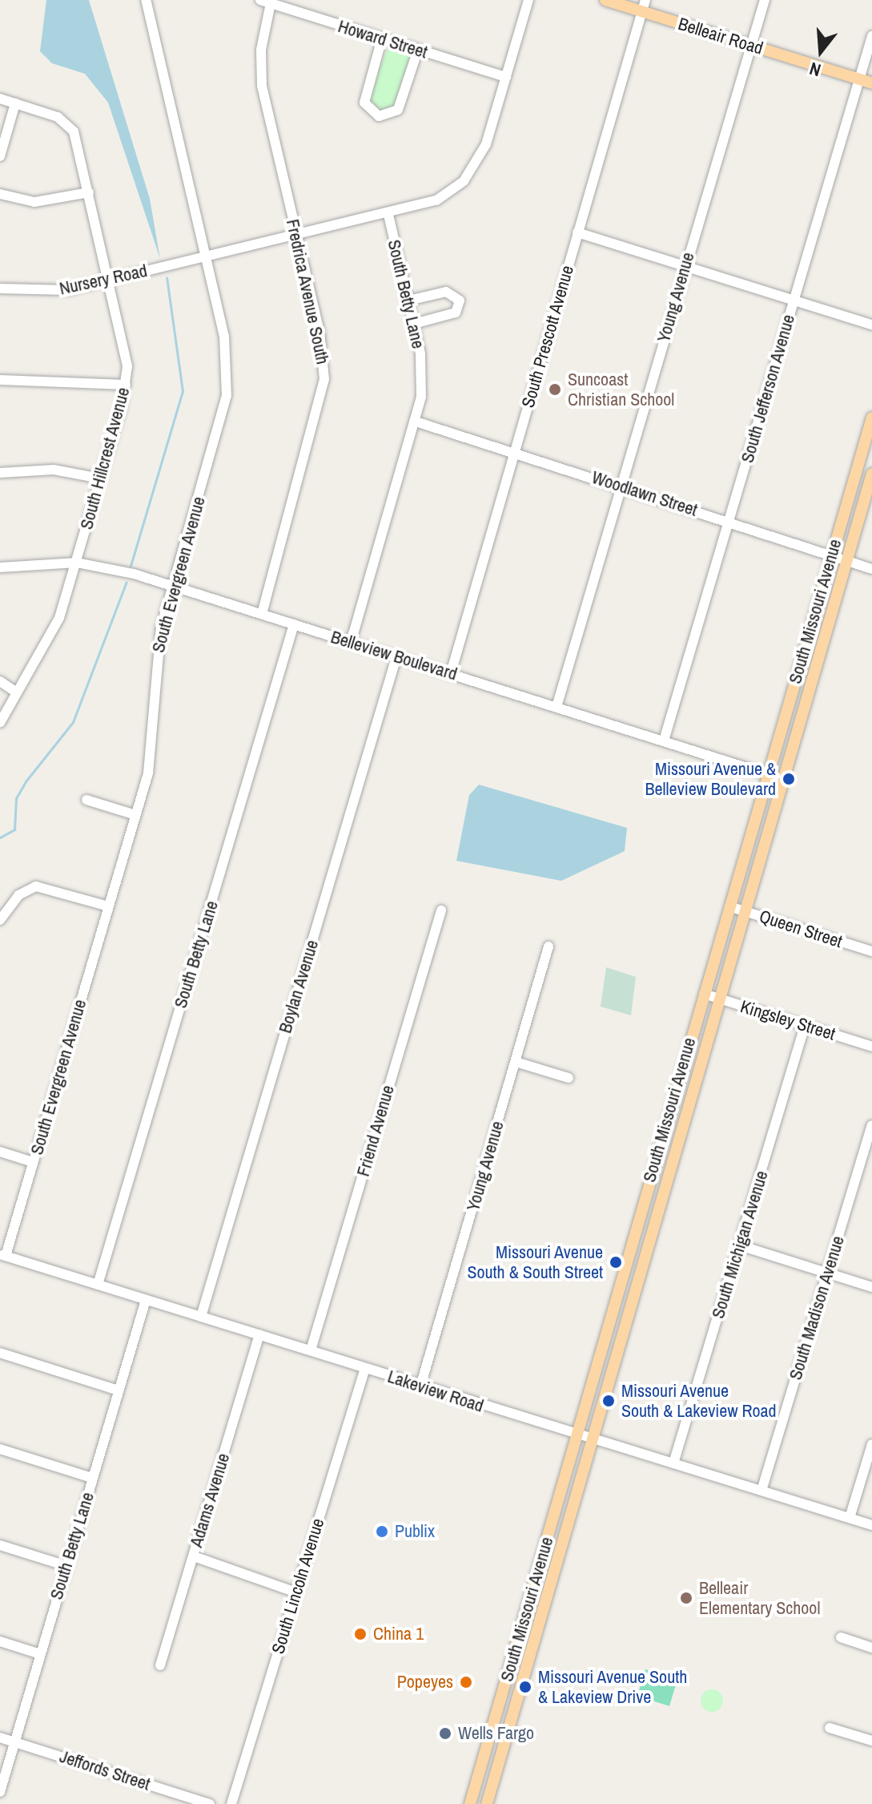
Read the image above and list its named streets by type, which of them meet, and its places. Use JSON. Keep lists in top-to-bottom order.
{
  "streets": {
    "main road": ["Belleair Road", "South Missouri Avenue"],
    "street": [
      "Howard Street",
      "Nursery Road",
      "Fredrica Avenue South",
      "South Betty Lane",
      "Young Avenue",
      "South Prescott Avenue",
      "South Jefferson Avenue",
      "South Hillcrest Avenue",
      "Woodlawn Street",
      "South Evergreen Avenue",
      "Belleview Boulevard",
      "Queen Street",
      "Boylan Avenue",
      "Kingsley Street",
      "Friend Avenue",
      "South Michigan Avenue",
      "South Madison Avenue",
      "Lakeview Road",
      "Adams Avenue",
      "South Lincoln Avenue",
      "Jeffords Street"
    ]
  },
  "crossings": [
    ["Belleair Road", "Young Avenue"],
    ["Belleair Road", "South Prescott Avenue"],
    ["Belleair Road", "South Jefferson Avenue"],
    ["Howard Street", "Fredrica Avenue South"],
    ["Howard Street", "South Betty Lane"],
    ["Nursery Road", "Fredrica Avenue South"],
    ["Nursery Road", "South Betty Lane"],
    ["Nursery Road", "South Hillcrest Avenue"],
    ["Nursery Road", "South Evergreen Avenue"],
    ["Fredrica Avenue South", "Belleview Boulevard"],
    ["South Betty Lane", "Woodlawn Street"],
    ["South Betty Lane", "Belleview Boulevard"],
    ["South Betty Lane", "Lakeview Road"],
    ["South Betty Lane", "Jeffords Street"],
    ["Young Avenue", "Woodlawn Street"],
    ["Young Avenue", "Belleview Boulevard"],
    ["Young Avenue", "Lakeview Road"],
    ["South Prescott Avenue", "Woodlawn Street"],
    ["South Prescott Avenue", "Belleview Boulevard"],
    ["South Jefferson Avenue", "Woodlawn Street"],
    ["South Jefferson Avenue", "Belleview Boulevard"],
    ["South Hillcrest Avenue", "Belleview Boulevard"],
    ["Woodlawn Street", "South Missouri Avenue"],
    ["South Evergreen Avenue", "Belleview Boulevard"],
    ["South Evergreen Avenue", "Lakeview Road"],
    ["South Missouri Avenue", "Belleview Boulevard"],
    ["South Missouri Avenue", "Queen Street"],
    ["South Missouri Avenue", "Kingsley Street"],
    ["South Missouri Avenue", "Lakeview Road"],
    ["Belleview Boulevard", "Boylan Avenue"],
    ["Boylan Avenue", "Lakeview Road"],
    ["Kingsley Street", "South Michigan Avenue"],
    ["Friend Avenue", "Lakeview Road"],
    ["South Michigan Avenue", "Lakeview Road"],
    ["South Madison Avenue", "Lakeview Road"],
    ["Lakeview Road", "Adams Avenue"],
    ["Lakeview Road", "South Lincoln Avenue"]
  ],
  "places": [
    "Suncoast Christian School",
    "Missouri Avenue & Belleview Boulevard",
    "Missouri Avenue South & South Street",
    "Missouri Avenue South & Lakeview Road",
    "Publix",
    "Belleair Elementary School",
    "China 1",
    "Popeyes",
    "Missouri Avenue South & Lakeview Drive",
    "Wells Fargo"
  ],
  "north": "bottom"
}
